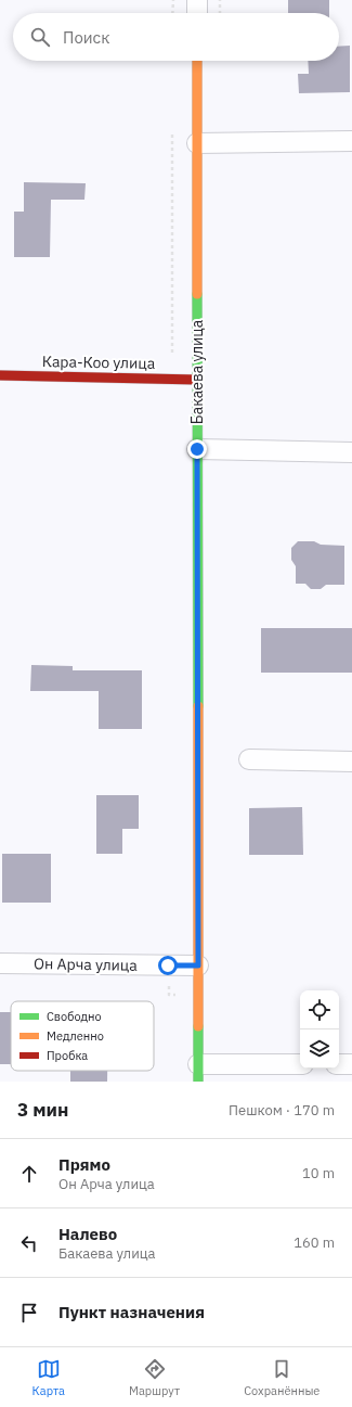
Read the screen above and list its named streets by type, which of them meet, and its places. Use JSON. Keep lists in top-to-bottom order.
{
  "streets": {
    "street": ["Кара-Коо улица", "Бакаева улица", "Он Арча улица"]
  },
  "crossings": [
    ["Кара-Коо улица", "Бакаева улица"],
    ["Бакаева улица", "Он Арча улица"]
  ],
  "legend": ["Свободно", "Медленно", "Пробка"],
  "page": {
    "search": "Поиск",
    "heading": ["3 мин", "Пешком · 170 m"],
    "list": [
      ["Прямо", "Он Арча улица", "10 m"],
      ["Налево", "Бакаева улица", "160 m"],
      "Пункт назначения"
    ],
    "nav": ["Карта", "Маршрут", "Сохранённые"]
  }
}
